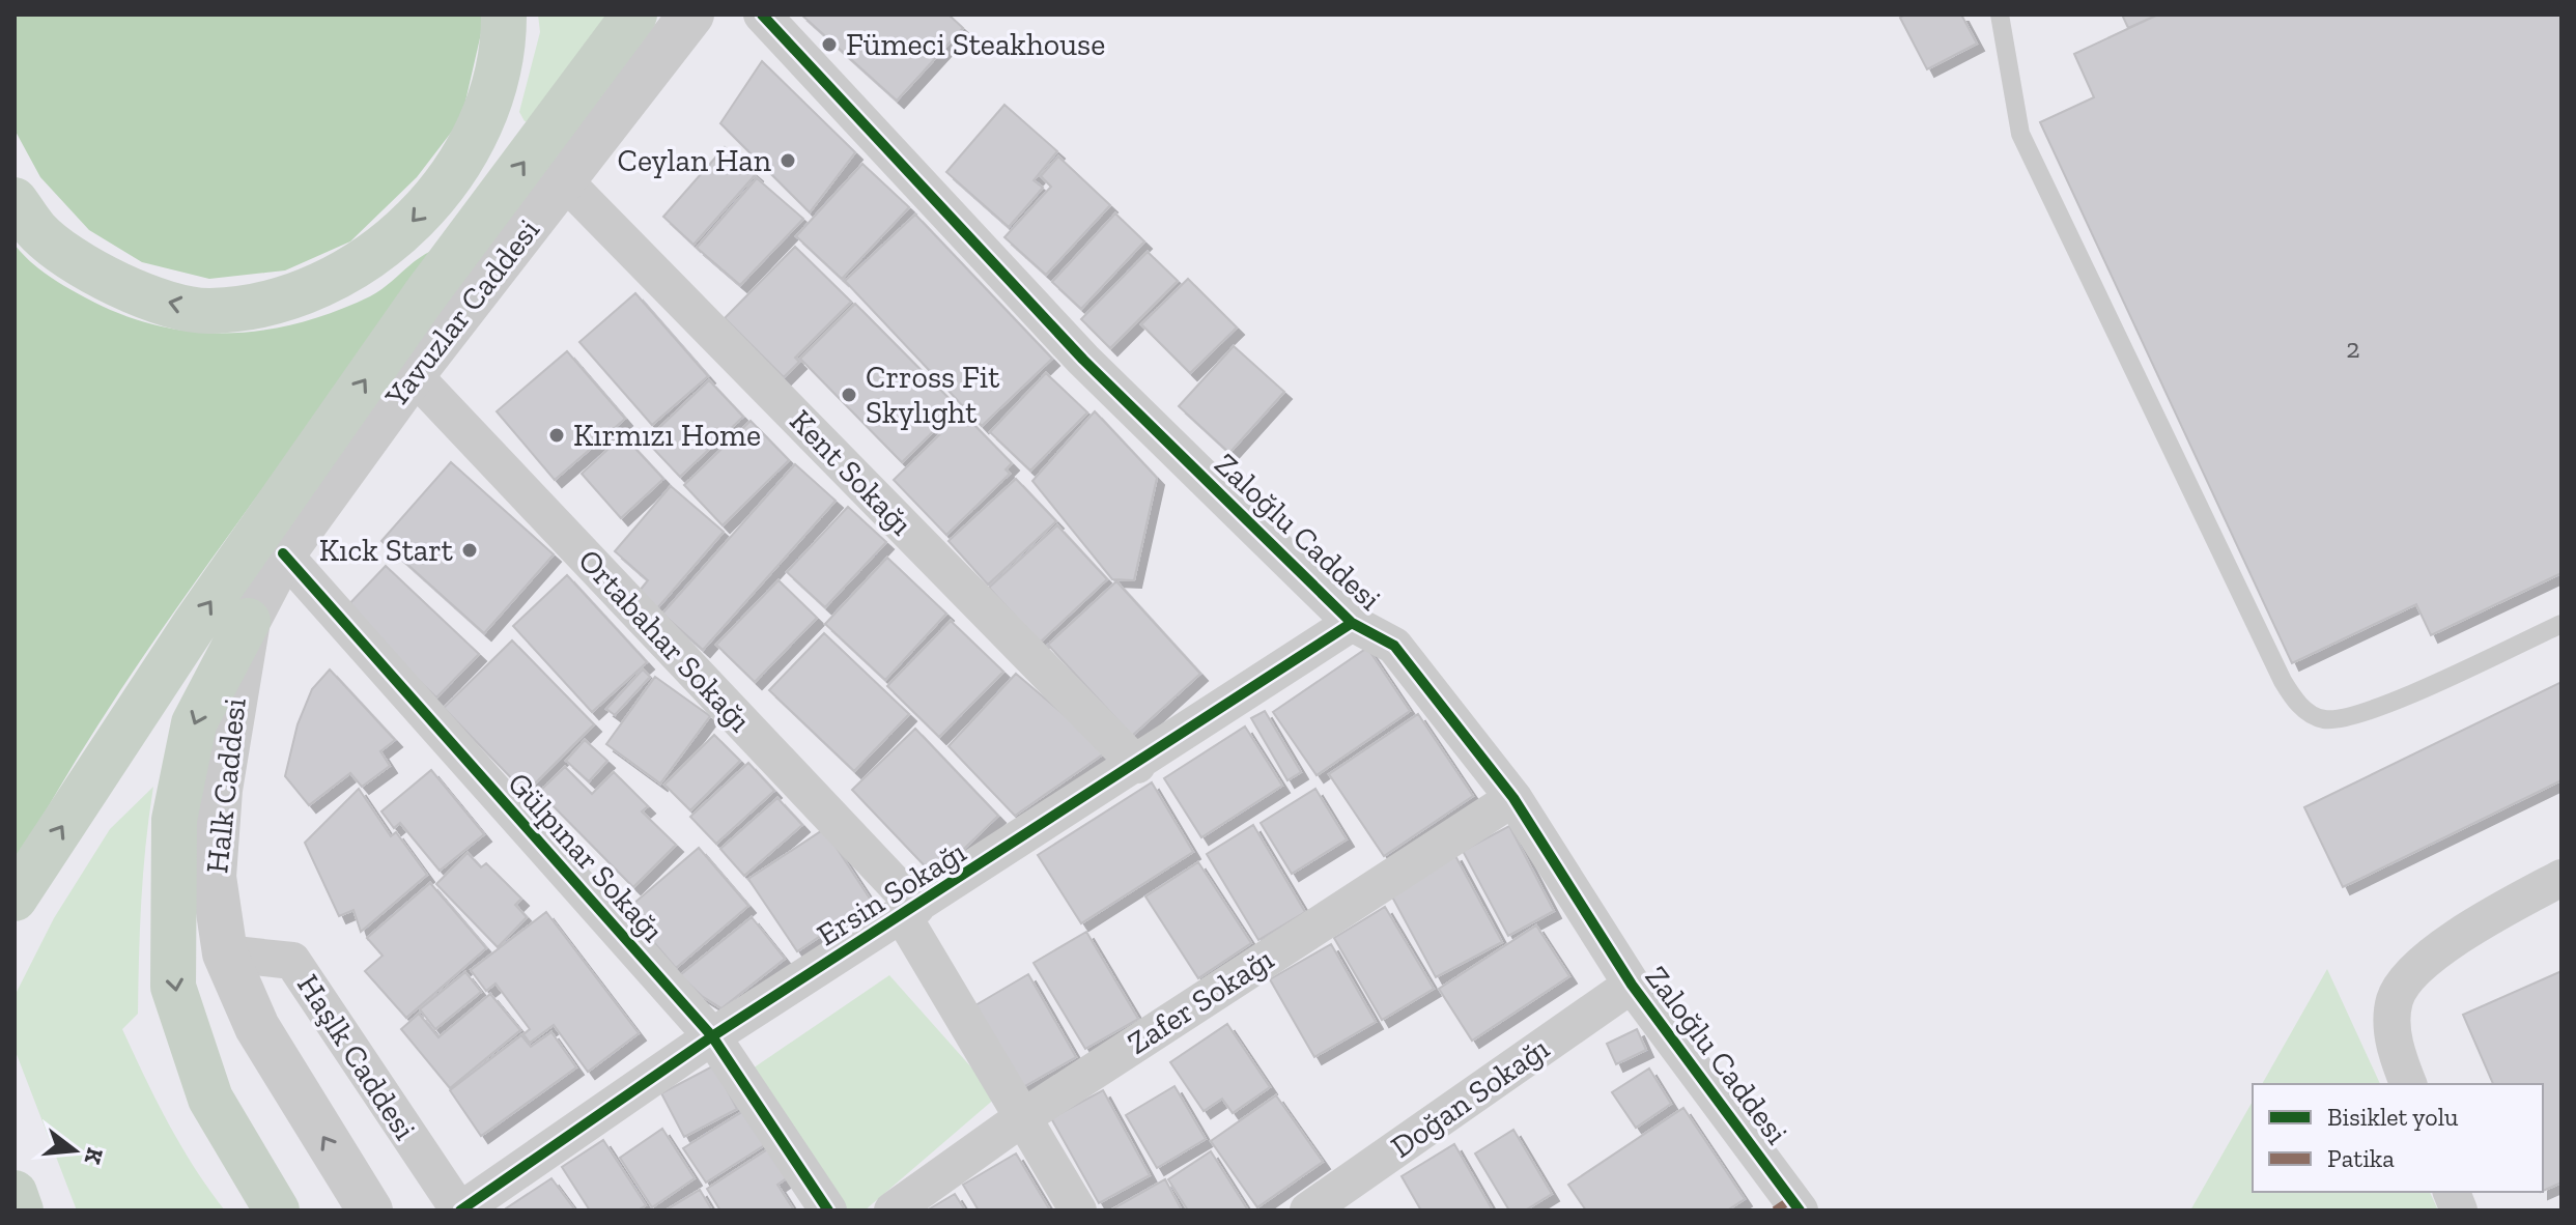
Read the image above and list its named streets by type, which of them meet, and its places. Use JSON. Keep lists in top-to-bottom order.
{
  "streets": {
    "main road": ["Yavuzlar Caddesi", "Halk Caddesi"],
    "street": [
      "Kent Sokağı",
      "Zaloğlu Caddesi",
      "Ortabahar Sokağı",
      "Gülpınar Sokağı",
      "Ersin Sokağı",
      "Zafer Sokağı",
      "Haşlk Caddesi",
      "Doğan Sokağı"
    ]
  },
  "crossings": [
    ["Yavuzlar Caddesi", "Kent Sokağı"],
    ["Yavuzlar Caddesi", "Ortabahar Sokağı"],
    ["Yavuzlar Caddesi", "Halk Caddesi"],
    ["Yavuzlar Caddesi", "Gülpınar Sokağı"],
    ["Kent Sokağı", "Ersin Sokağı"],
    ["Zaloğlu Caddesi", "Ersin Sokağı"],
    ["Zaloğlu Caddesi", "Zafer Sokağı"],
    ["Zaloğlu Caddesi", "Doğan Sokağı"],
    ["Ortabahar Sokağı", "Ersin Sokağı"],
    ["Ortabahar Sokağı", "Zafer Sokağı"],
    ["Halk Caddesi", "Haşlk Caddesi"],
    ["Gülpınar Sokağı", "Ersin Sokağı"],
    ["Ersin Sokağı", "Haşlk Caddesi"]
  ],
  "one_way": ["Halk Caddesi"],
  "places": [
    "Fümeci Steakhouse",
    "Ceylan Han",
    "Crross Fit Skylıght",
    "Kırmızı Home",
    "Kıck Start"
  ],
  "house_numbers": ["2"],
  "legend": ["Bisiklet yolu", "Patika"],
  "north": "right"
}
